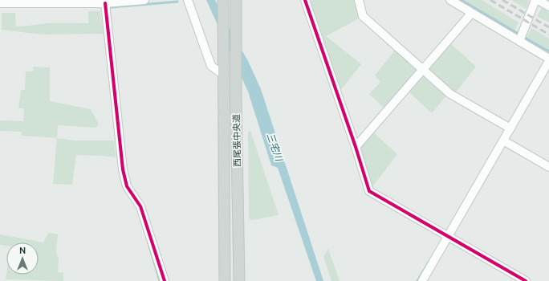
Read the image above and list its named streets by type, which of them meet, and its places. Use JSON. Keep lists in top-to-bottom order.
{
  "streets": {
    "main road": ["西尾張中央道"]
  },
  "water": ["三宅川"],
  "north": "top"
}
